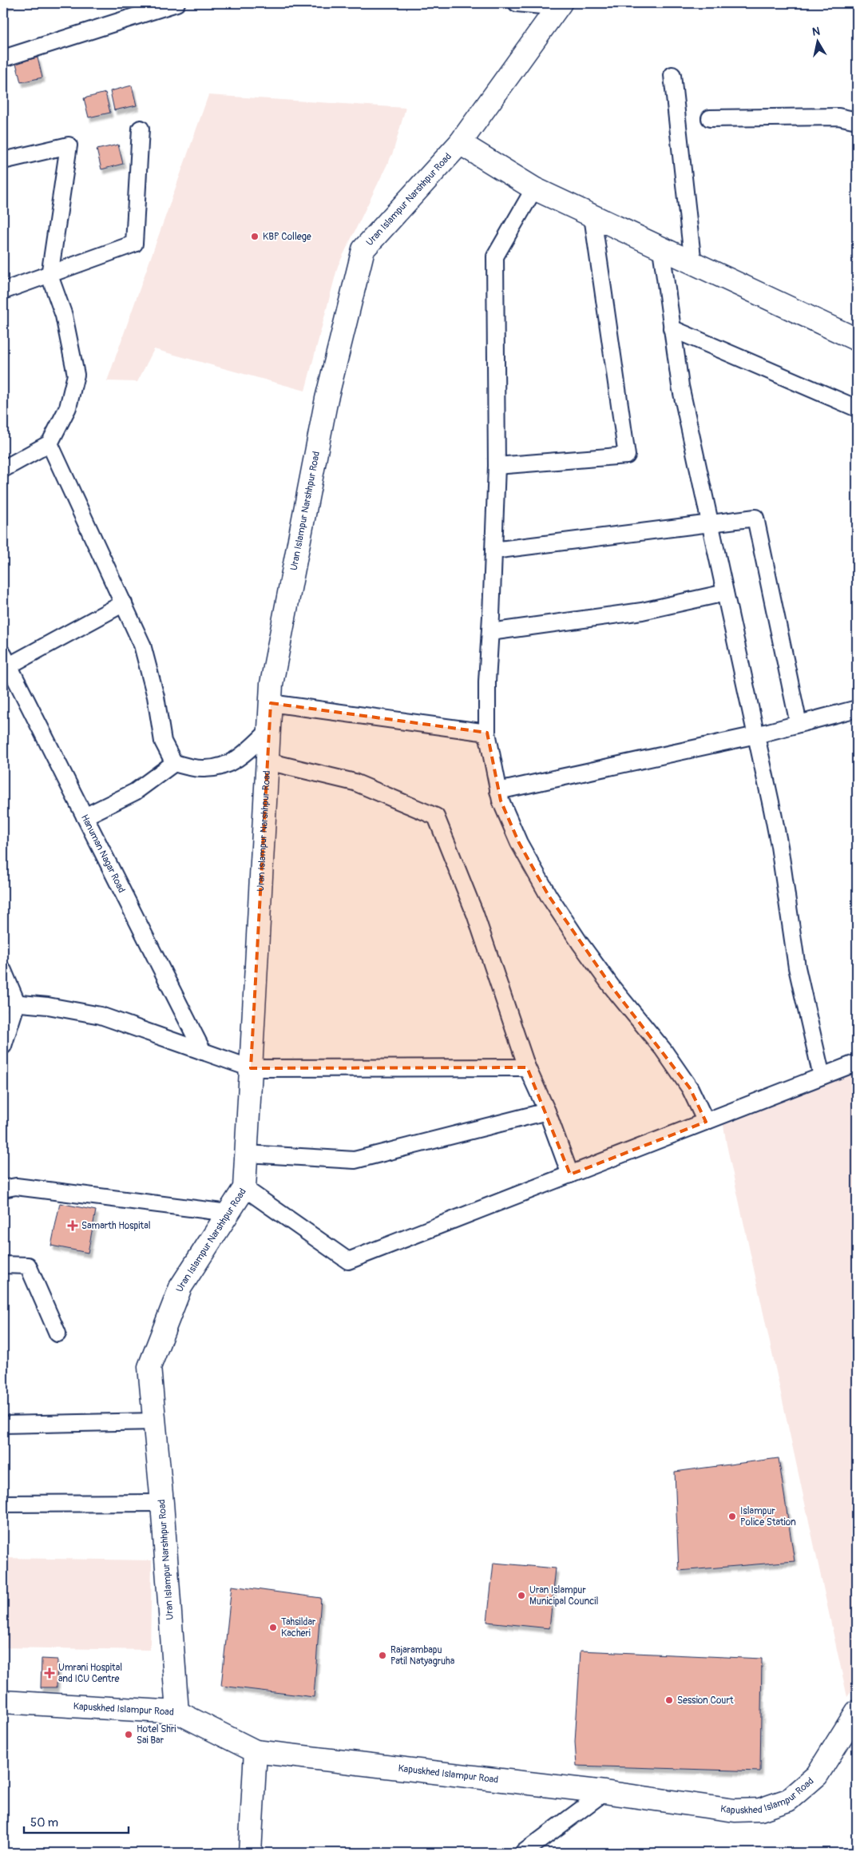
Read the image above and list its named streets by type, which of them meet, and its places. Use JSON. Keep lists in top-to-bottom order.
{
  "streets": {
    "main road": ["Uran Islampur Narshhpur Road", "Kapuskhed Islampur Road"],
    "street": ["Hanuman Nagar Road"]
  },
  "crossings": [
    ["Uran Islampur Narshhpur Road", "Kapuskhed Islampur Road"]
  ],
  "places": {
    "other": [
      "KBP College",
      "Islampur Police Station",
      "Uran Islampur Municipal Council",
      "Tahsildar Kacheri",
      "Rajarambapu Patil Natyagruha",
      "Session Court",
      "Hotel Shri Sai Bar"
    ],
    "health": ["Samarth Hospital", "Umrani Hospital and ICU Centre"]
  },
  "scale_bar": "50 m",
  "north": "top"
}
